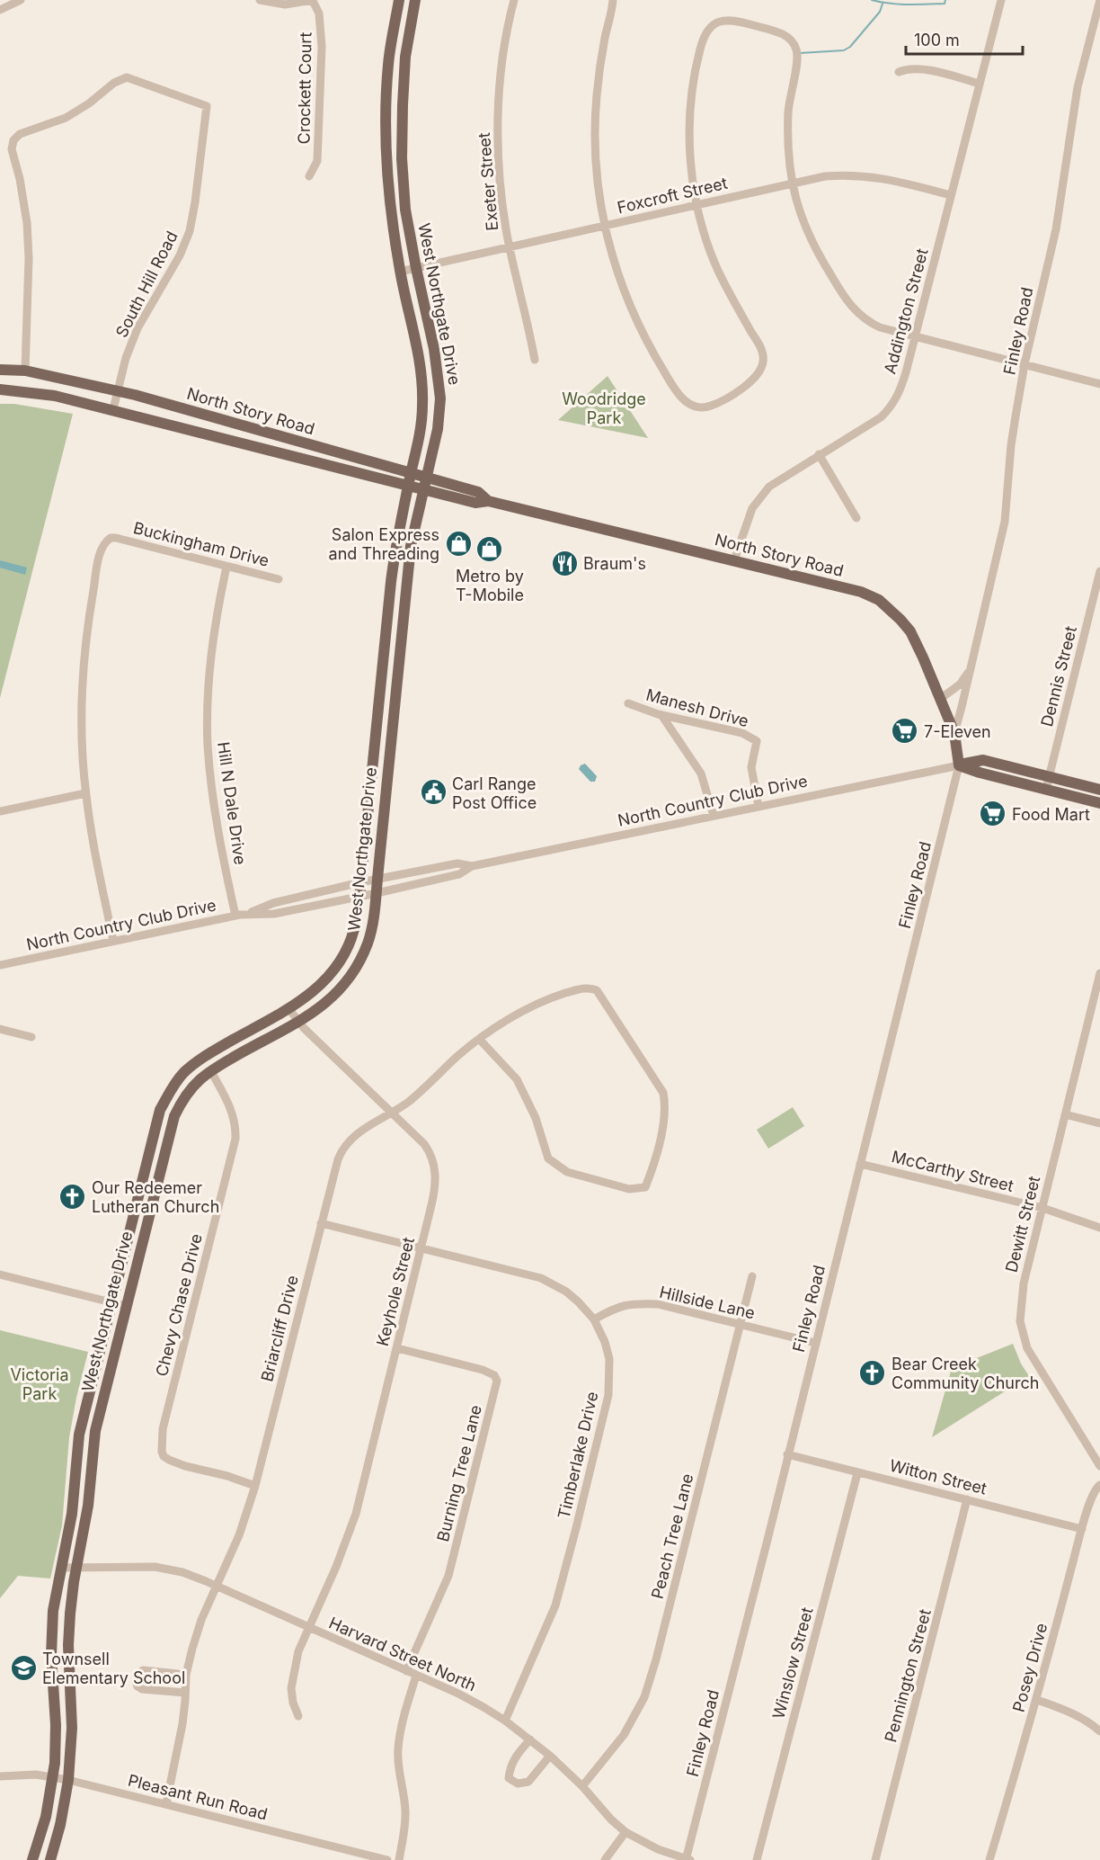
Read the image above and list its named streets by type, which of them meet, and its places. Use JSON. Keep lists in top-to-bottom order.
{
  "streets": {
    "main road": ["West Northgate Drive", "North Story Road"],
    "street": [
      "Crockett Court",
      "Exeter Street",
      "Foxcroft Street",
      "South Hill Road",
      "Addington Street",
      "Finley Road",
      "Buckingham Drive",
      "Dennis Street",
      "Manesh Drive",
      "North Country Club Drive",
      "Hill N Dale Drive",
      "McCarthy Street",
      "Dewitt Street",
      "Keyhole Street",
      "Hillside Lane",
      "Chevy Chase Drive",
      "Briarcliff Drive",
      "Timberlake Drive",
      "Burning Tree Lane",
      "Witton Street",
      "Peach Tree Lane",
      "Harvard Street North",
      "Winslow Street",
      "Posey Drive",
      "Pennington Street",
      "Pleasant Run Road"
    ]
  },
  "crossings": [
    ["Exeter Street", "Foxcroft Street"],
    ["Foxcroft Street", "West Northgate Drive"],
    ["Foxcroft Street", "Addington Street"],
    ["South Hill Road", "North Story Road"],
    ["West Northgate Drive", "North Story Road"],
    ["West Northgate Drive", "North Country Club Drive"],
    ["West Northgate Drive", "Keyhole Street"],
    ["West Northgate Drive", "Chevy Chase Drive"],
    ["West Northgate Drive", "Harvard Street North"],
    ["West Northgate Drive", "Pleasant Run Road"],
    ["Addington Street", "North Story Road"],
    ["Finley Road", "North Story Road"],
    ["Finley Road", "North Country Club Drive"],
    ["Finley Road", "McCarthy Street"],
    ["Finley Road", "Hillside Lane"],
    ["Finley Road", "Witton Street"],
    ["Finley Road", "Harvard Street North"],
    ["North Story Road", "North Country Club Drive"],
    ["Buckingham Drive", "Hill N Dale Drive"],
    ["Manesh Drive", "North Country Club Drive"],
    ["North Country Club Drive", "Hill N Dale Drive"],
    ["McCarthy Street", "Dewitt Street"],
    ["Keyhole Street", "Briarcliff Drive"],
    ["Keyhole Street", "Timberlake Drive"],
    ["Keyhole Street", "Burning Tree Lane"],
    ["Keyhole Street", "Harvard Street North"],
    ["Hillside Lane", "Timberlake Drive"],
    ["Hillside Lane", "Peach Tree Lane"],
    ["Chevy Chase Drive", "Briarcliff Drive"],
    ["Briarcliff Drive", "Timberlake Drive"],
    ["Briarcliff Drive", "Harvard Street North"],
    ["Briarcliff Drive", "Pleasant Run Road"],
    ["Timberlake Drive", "Harvard Street North"],
    ["Burning Tree Lane", "Harvard Street North"],
    ["Witton Street", "Winslow Street"],
    ["Witton Street", "Posey Drive"],
    ["Witton Street", "Pennington Street"],
    ["Peach Tree Lane", "Harvard Street North"]
  ],
  "parks": ["Woodridge Park", "Victoria Park"],
  "places": {
    "shop": ["Salon Express and Threading", "Metro by T-Mobile"],
    "restaurant": ["Braum's"],
    "supermarket": ["7-Eleven", "Food Mart"],
    "public building": ["Carl Range Post Office"],
    "church": ["Our Redeemer Lutheran Church", "Bear Creek Community Church"],
    "school or university": ["Townsell Elementary School"]
  },
  "scale_bar": "100 m"
}
